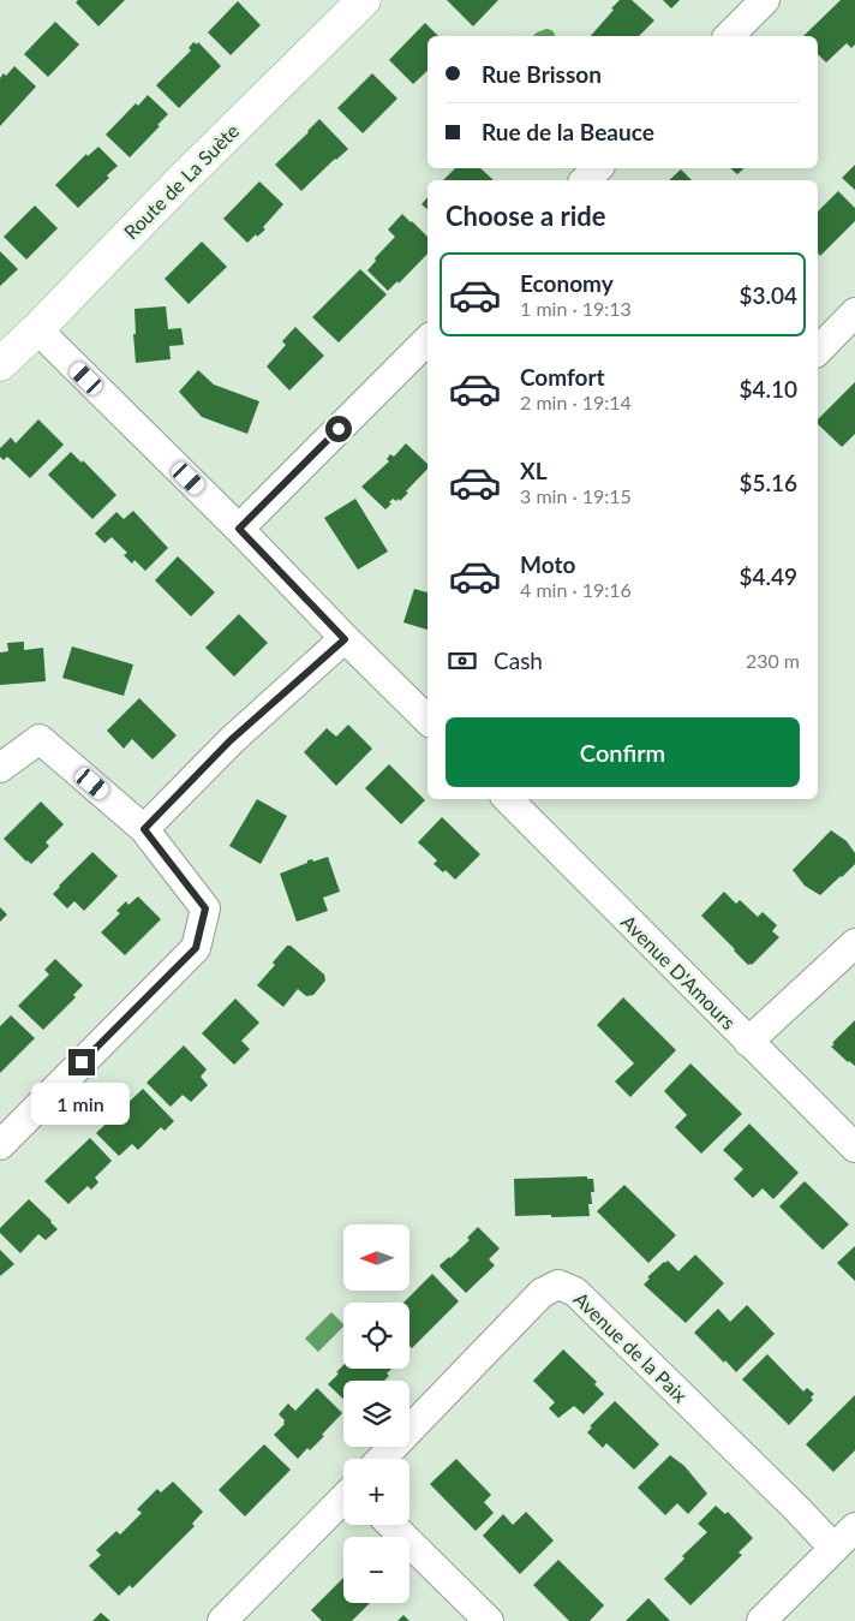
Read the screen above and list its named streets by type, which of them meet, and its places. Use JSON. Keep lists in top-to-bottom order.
{
  "streets": {
    "street": ["Route de La Suète", "Avenue D'Amours", "Avenue de la Paix"]
  },
  "north": "left",
  "page": {
    "banner": ["Rue Brisson", "Rue de la Beauce"],
    "heading": "Choose a ride",
    "list": [
      {
        "name": "Economy",
        "note": "1 min · 19:13",
        "value": "$3.04"
      },
      {
        "name": "Comfort",
        "note": "2 min · 19:14",
        "value": "$4.10"
      },
      {
        "name": "XL",
        "note": "3 min · 19:15",
        "value": "$5.16"
      },
      {
        "name": "Moto",
        "note": "4 min · 19:16",
        "value": "$4.49"
      }
    ],
    "pay": ["Cash", "230 m"],
    "buttons": "Confirm",
    "bubble": "1 min",
    "map_buttons": ["+", "−"]
  }
}
